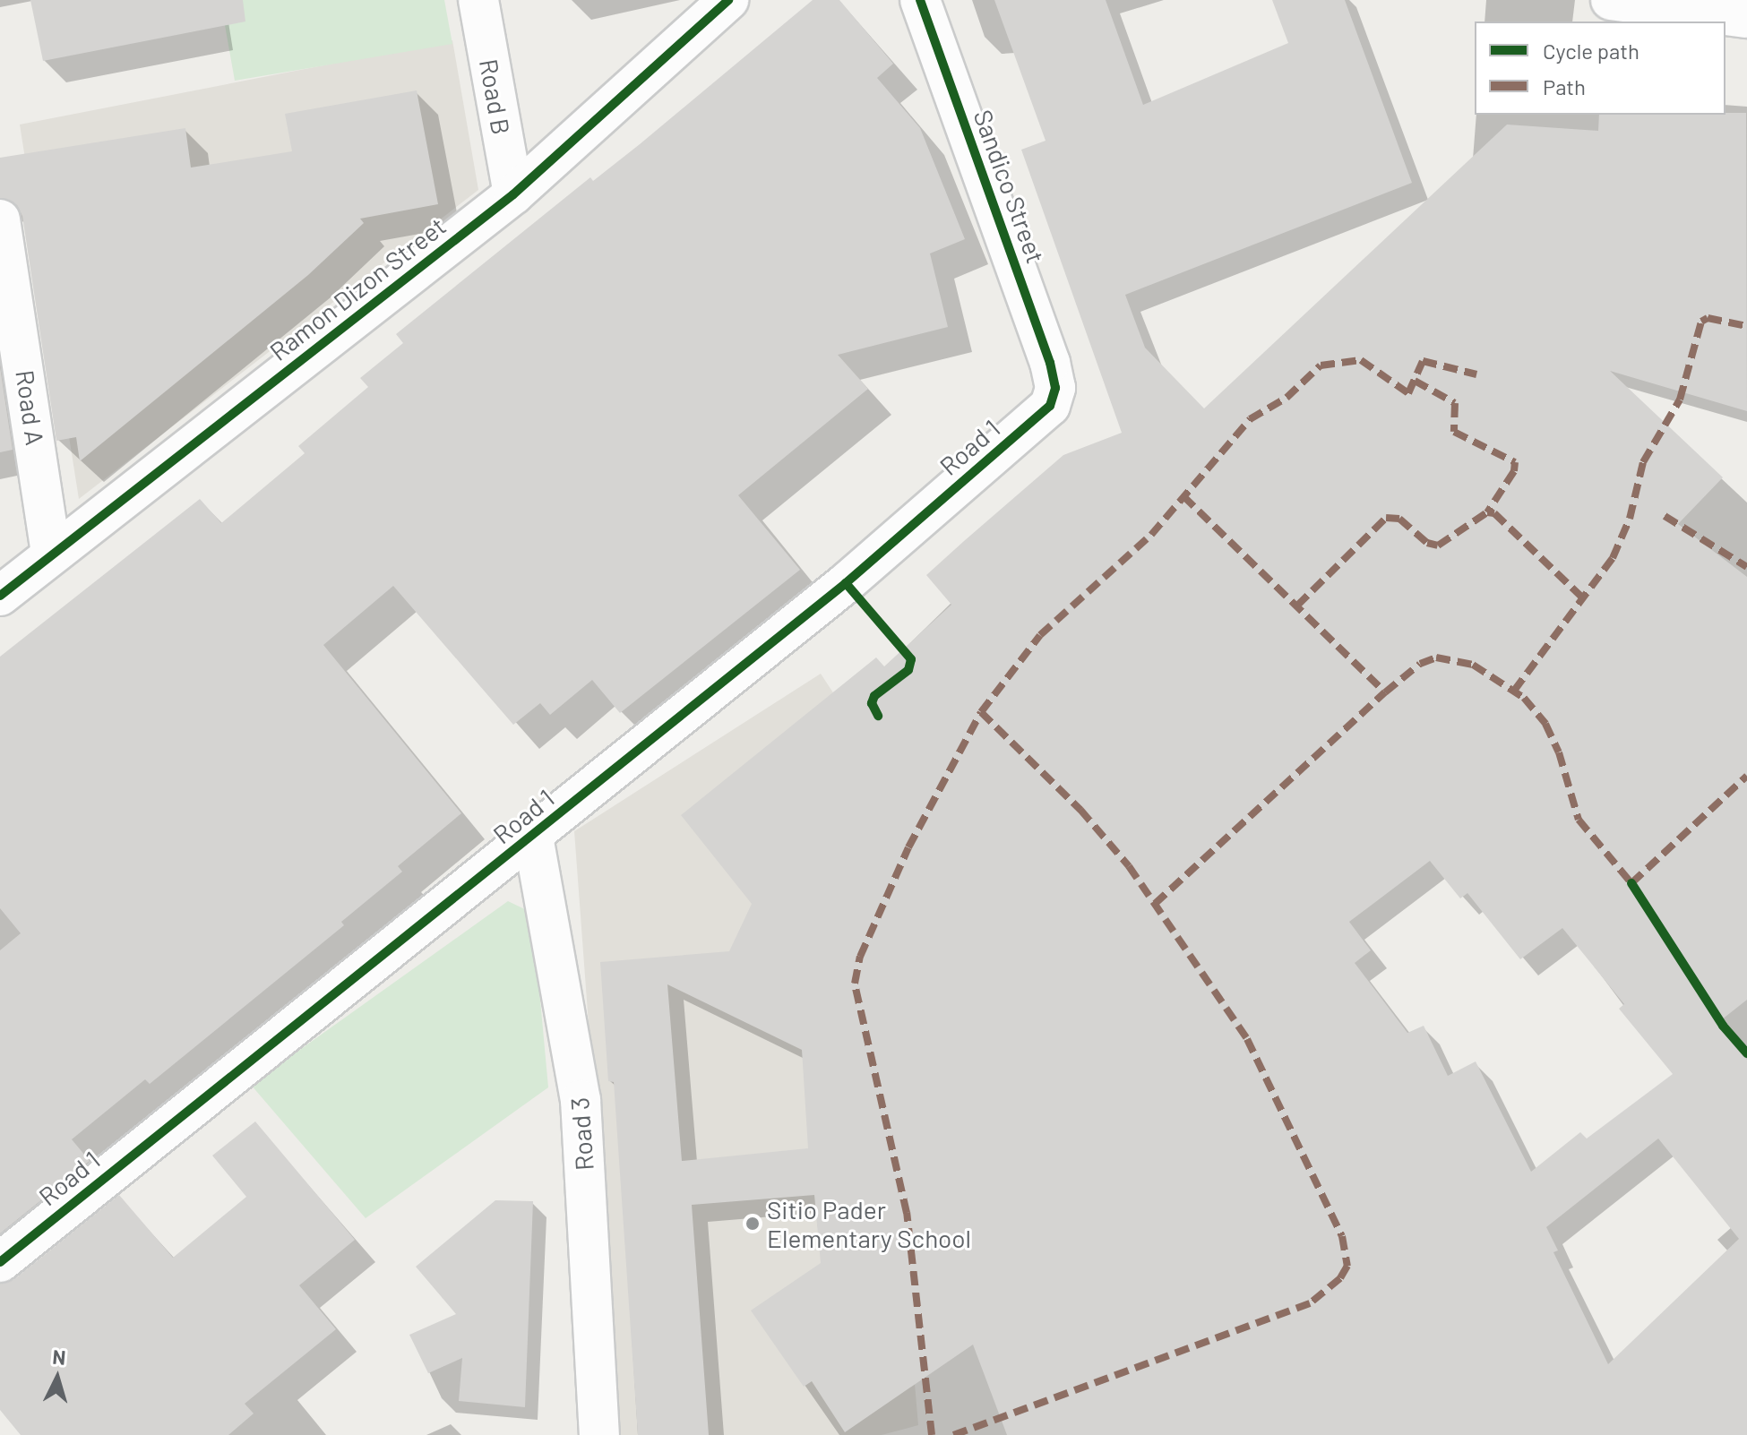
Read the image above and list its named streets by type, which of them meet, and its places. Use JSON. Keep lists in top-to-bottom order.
{
  "streets": {
    "street": [
      "Road B",
      "Sandico Street",
      "Ramon Dizon Street",
      "Road A",
      "Road 1",
      "Road 3"
    ]
  },
  "crossings": [
    ["Road B", "Ramon Dizon Street"],
    ["Sandico Street", "Road 1"],
    ["Ramon Dizon Street", "Road A"],
    ["Road 1", "Road 3"]
  ],
  "places": ["Sitio Pader Elementary School"],
  "legend": ["Cycle path", "Path"],
  "north": "top"
}
